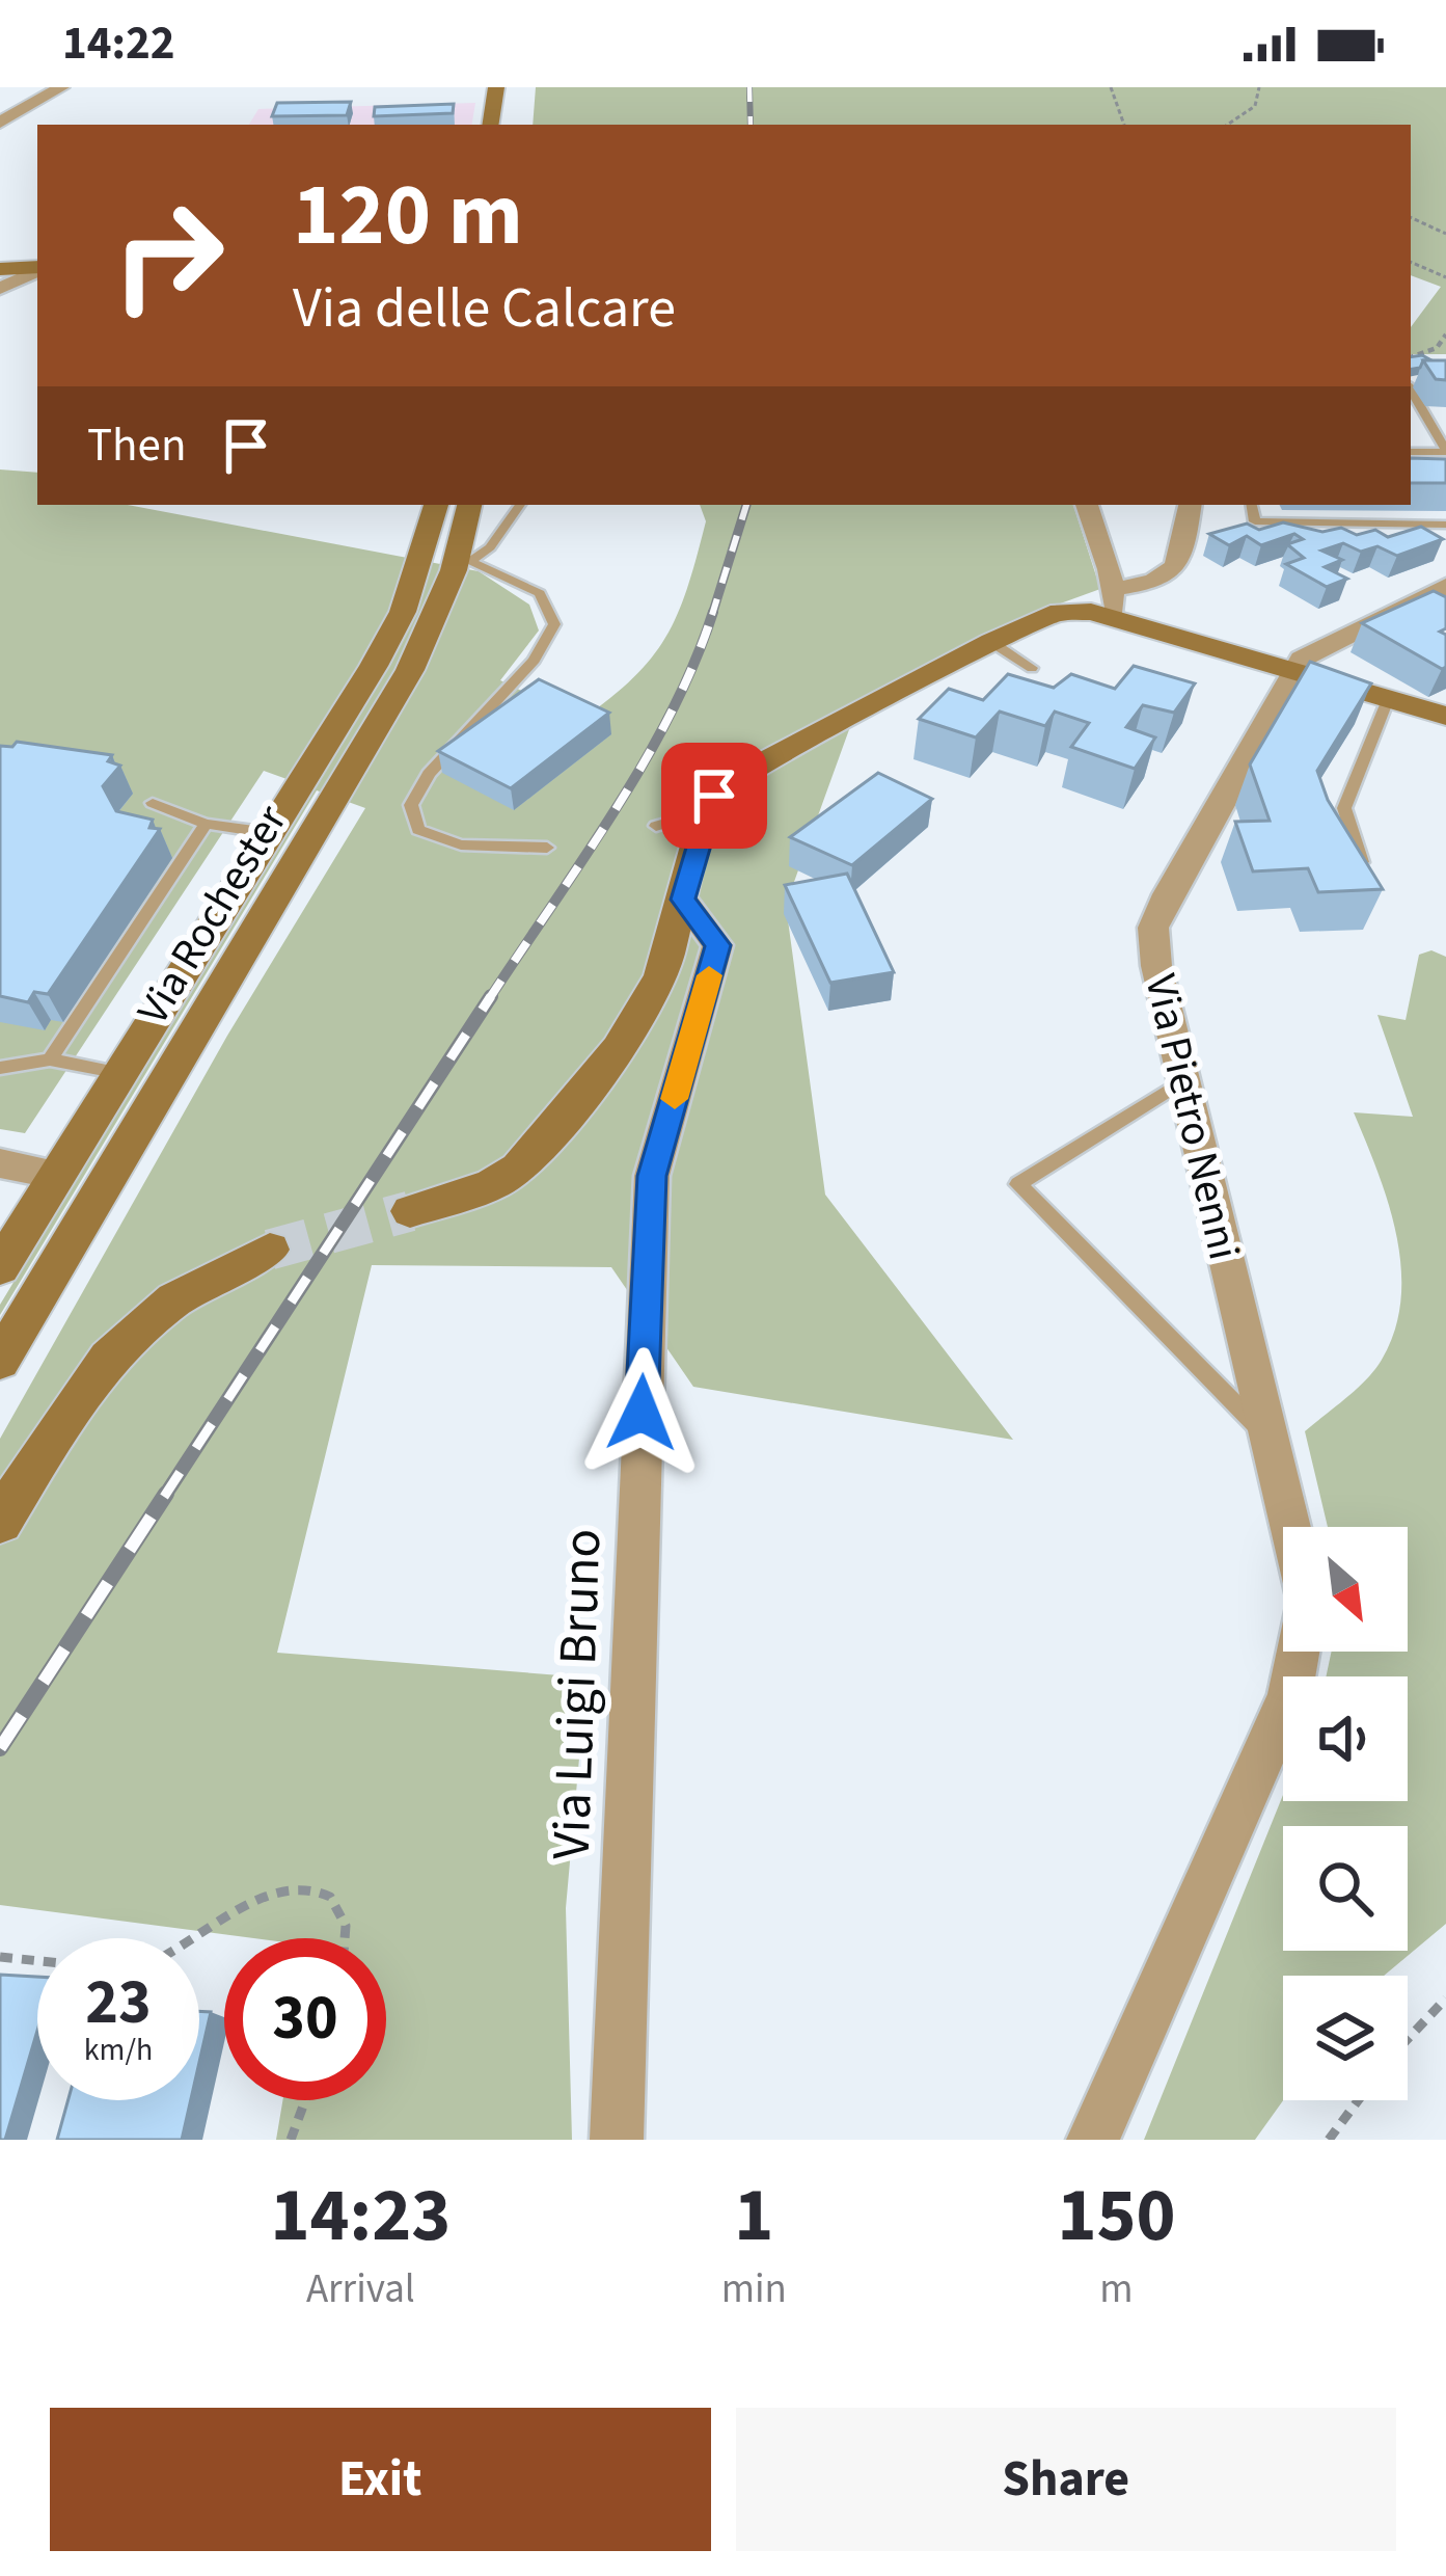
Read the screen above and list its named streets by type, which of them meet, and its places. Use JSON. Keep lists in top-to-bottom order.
{
  "streets": {
    "main road": ["Via Rochester"],
    "street": ["Via Pietro Nenni", "Via Luigi Bruno"]
  },
  "north": "bottom right",
  "page": {
    "status": "14:22",
    "turn": ["120 m", "Via delle Calcare"],
    "then": "Then",
    "speed": "23 km/h",
    "limit": "30",
    "eta": [
      "14:23",
      "Arrival",
      "1",
      "min",
      "150",
      "m"
    ],
    "buttons": ["Exit", "Share"]
  }
}
